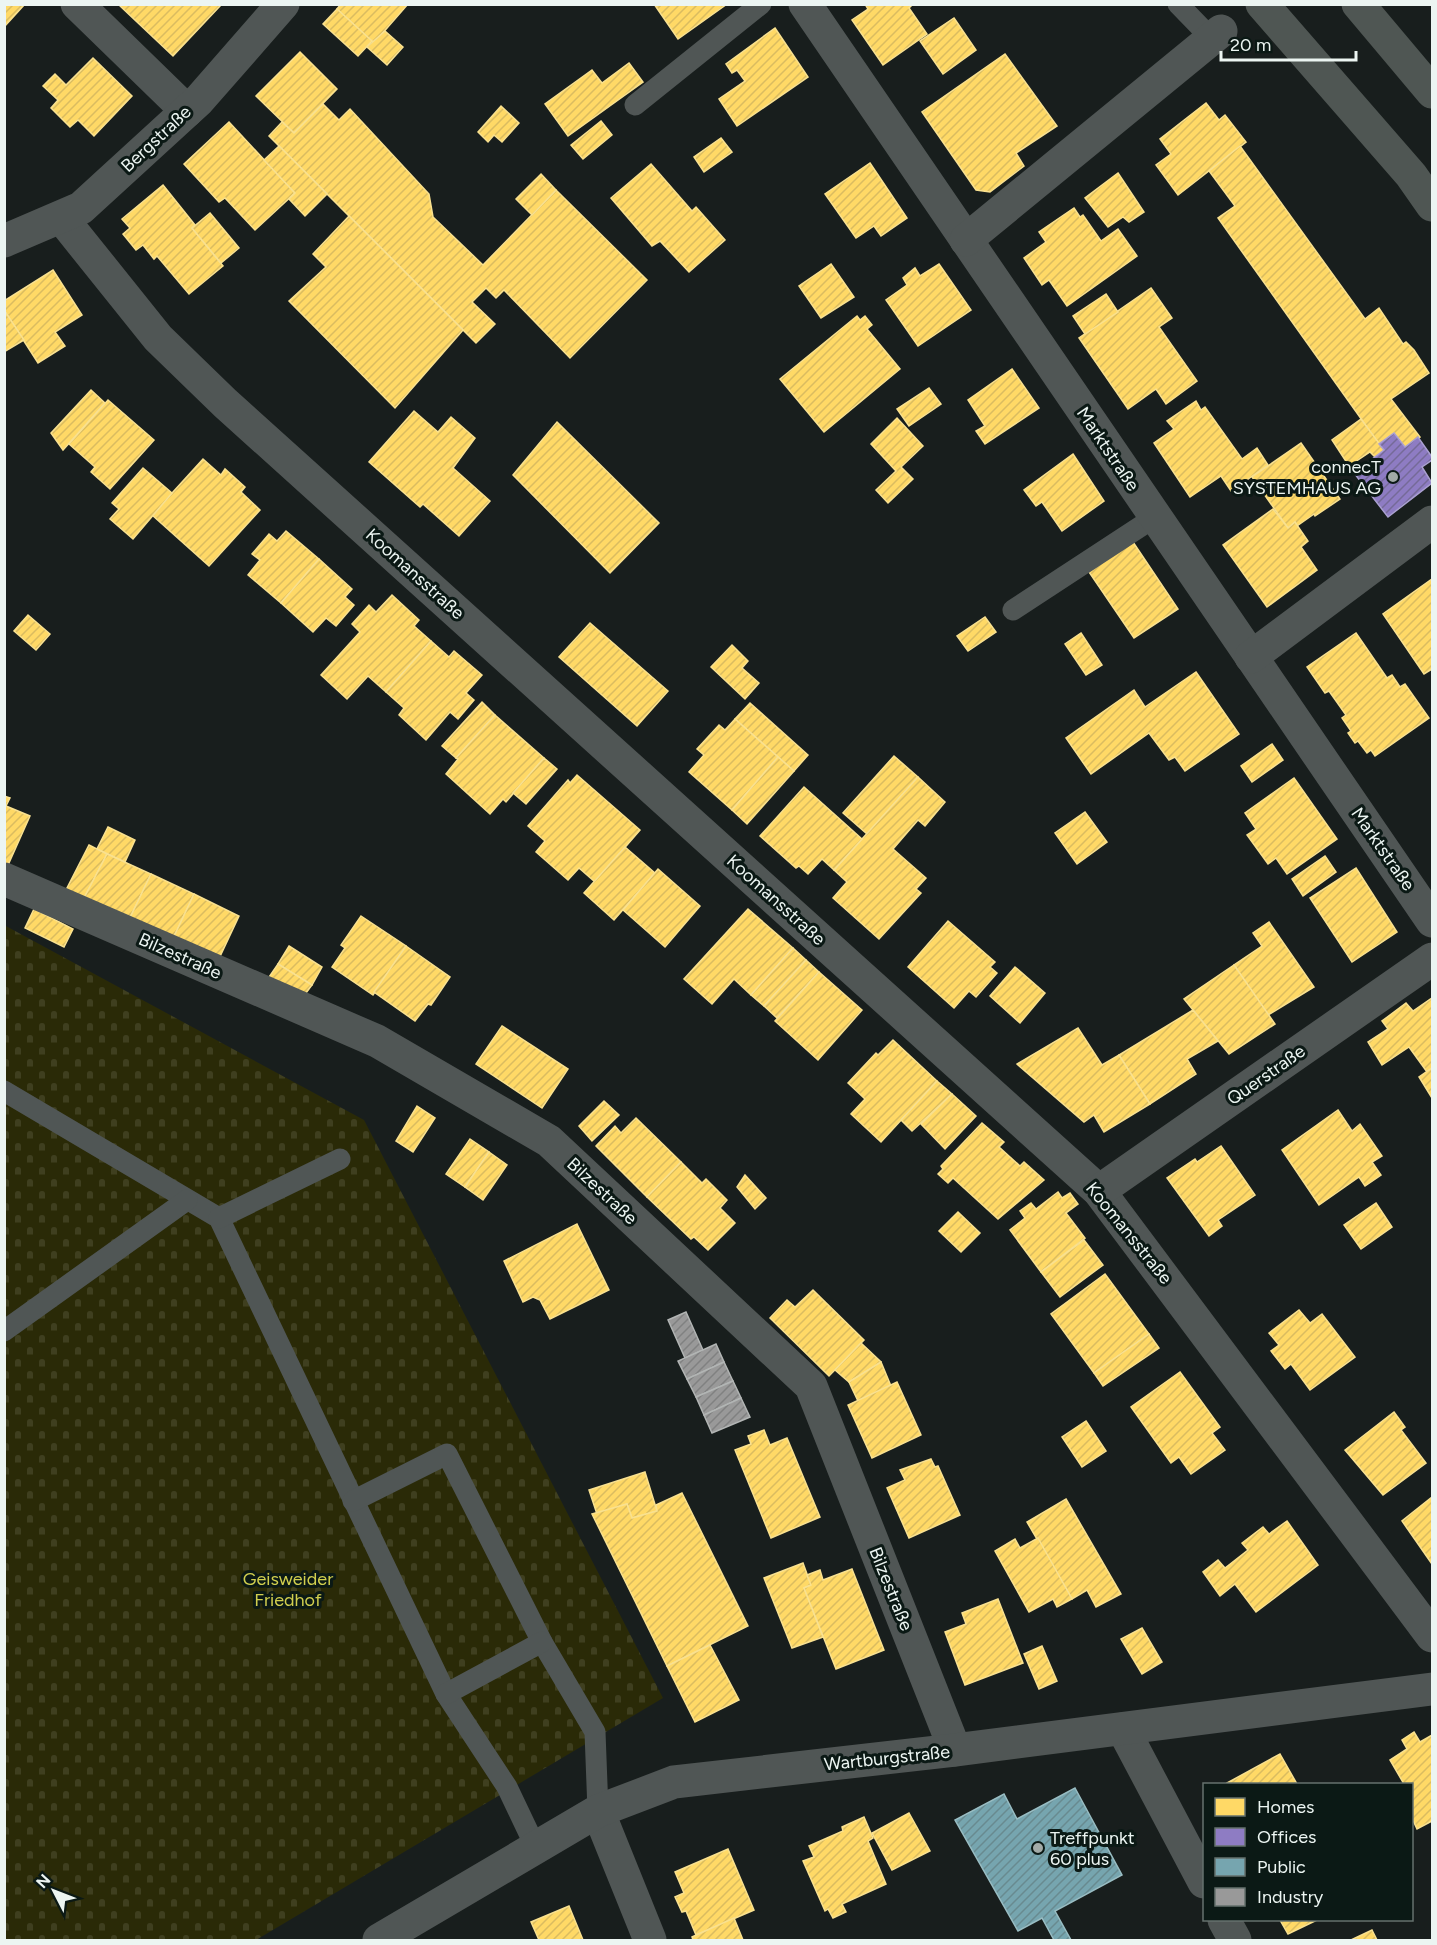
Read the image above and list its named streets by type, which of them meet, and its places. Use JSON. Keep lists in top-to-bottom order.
{
  "streets": {
    "street": [
      "Bergstraße",
      "Marktstraße",
      "Koomansstraße",
      "Bilzestraße",
      "Querstraße",
      "Wartburgstraße"
    ]
  },
  "crossings": [
    ["Bergstraße", "Koomansstraße"],
    ["Koomansstraße", "Querstraße"],
    ["Bilzestraße", "Wartburgstraße"]
  ],
  "parks": ["Geisweider Friedhof"],
  "places": ["connecT SYSTEMHAUS AG", "Treffpunkt 60 plus"],
  "legend": [
    "Homes",
    "Offices",
    "Public",
    "Industry"
  ],
  "scale_bar": "20 m",
  "north": "top left"
}
